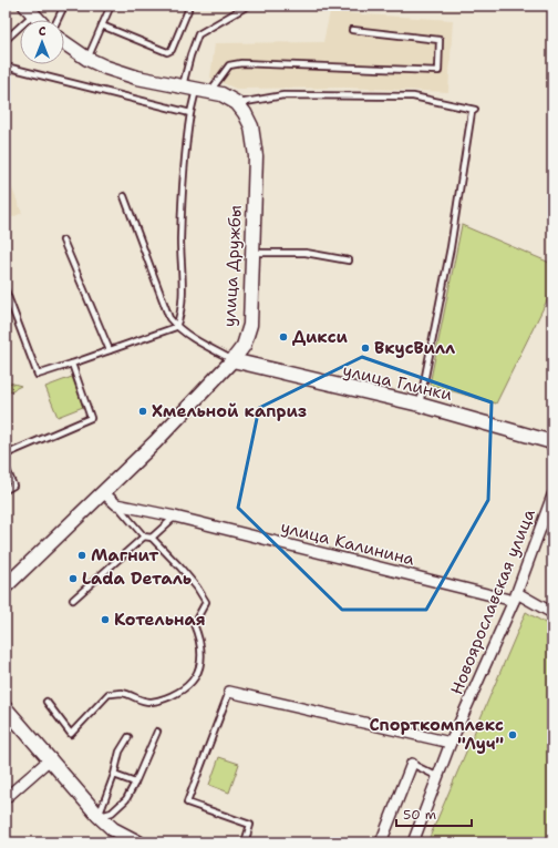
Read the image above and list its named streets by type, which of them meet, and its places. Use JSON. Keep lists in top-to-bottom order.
{
  "streets": {
    "street": [
      "улица Дружбы",
      "улица Глинки",
      "улица Калинина",
      "Новоярославская улица"
    ]
  },
  "crossings": [
    ["улица Дружбы", "улица Глинки"],
    ["улица Калинина", "Новоярославская улица"]
  ],
  "places": [
    "Дикси",
    "ВкусВилл",
    "Хмельной каприз",
    "Магнит",
    "Lada Dеталь",
    "Котельная",
    "Спорткомплекс \"Луч\""
  ],
  "scale_bar": "50 m",
  "north": "top"
}
